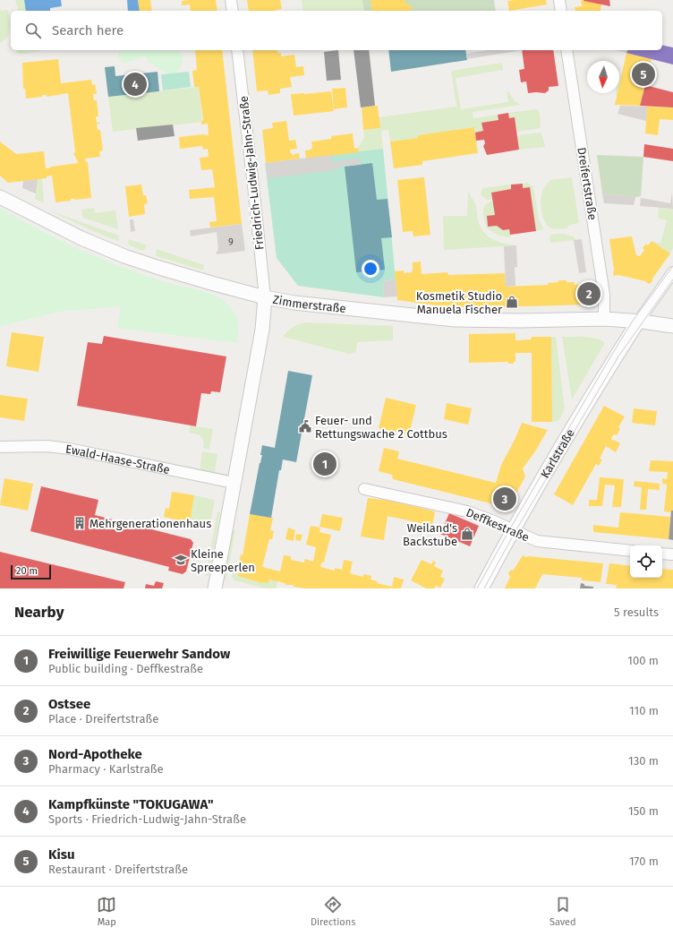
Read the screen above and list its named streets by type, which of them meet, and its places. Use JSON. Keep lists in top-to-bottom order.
{
  "streets": {
    "street": [
      "Friedrich-Ludwig-Jahn-Straße",
      "Dreifertstraße",
      "Zimmerstraße",
      "Karlstraße",
      "Ewald-Haase-Straße",
      "Deffkestraße"
    ]
  },
  "crossings": [
    ["Friedrich-Ludwig-Jahn-Straße", "Zimmerstraße"],
    ["Dreifertstraße", "Zimmerstraße"],
    ["Zimmerstraße", "Karlstraße"],
    ["Karlstraße", "Deffkestraße"]
  ],
  "places": {
    "shop": ["Kosmetik Studio Manuela Fischer", "Weiland's Backstube"],
    "public building": ["Feuer- und Rettungswache 2 Cottbus"],
    "building": ["Mehrgenerationenhaus"],
    "school or university": ["Kleine Spreeperlen"]
  },
  "house_numbers": ["9"],
  "scale_bar": "20 m",
  "north": "bottom",
  "page": {
    "search": "Search here",
    "pins": [
      "5",
      "4",
      "2",
      "1",
      "3"
    ],
    "scale": "20 m",
    "heading": ["Nearby", "5 results"],
    "list": [
      {
        "mark": "1",
        "name": "Freiwillige Feuerwehr Sandow",
        "note": "Public building · Deffkestraße",
        "value": "100 m"
      },
      {
        "mark": "2",
        "name": "Ostsee",
        "note": "Place · Dreifertstraße",
        "value": "110 m"
      },
      {
        "mark": "3",
        "name": "Nord-Apotheke",
        "note": "Pharmacy · Karlstraße",
        "value": "130 m"
      },
      {
        "mark": "4",
        "name": "Kampfkünste \"TOKUGAWA\"",
        "note": "Sports · Friedrich-Ludwig-Jahn-Straße",
        "value": "150 m"
      },
      {
        "mark": "5",
        "name": "Kisu",
        "note": "Restaurant · Dreifertstraße",
        "value": "170 m"
      }
    ],
    "nav": ["Map", "Directions", "Saved"]
  }
}
